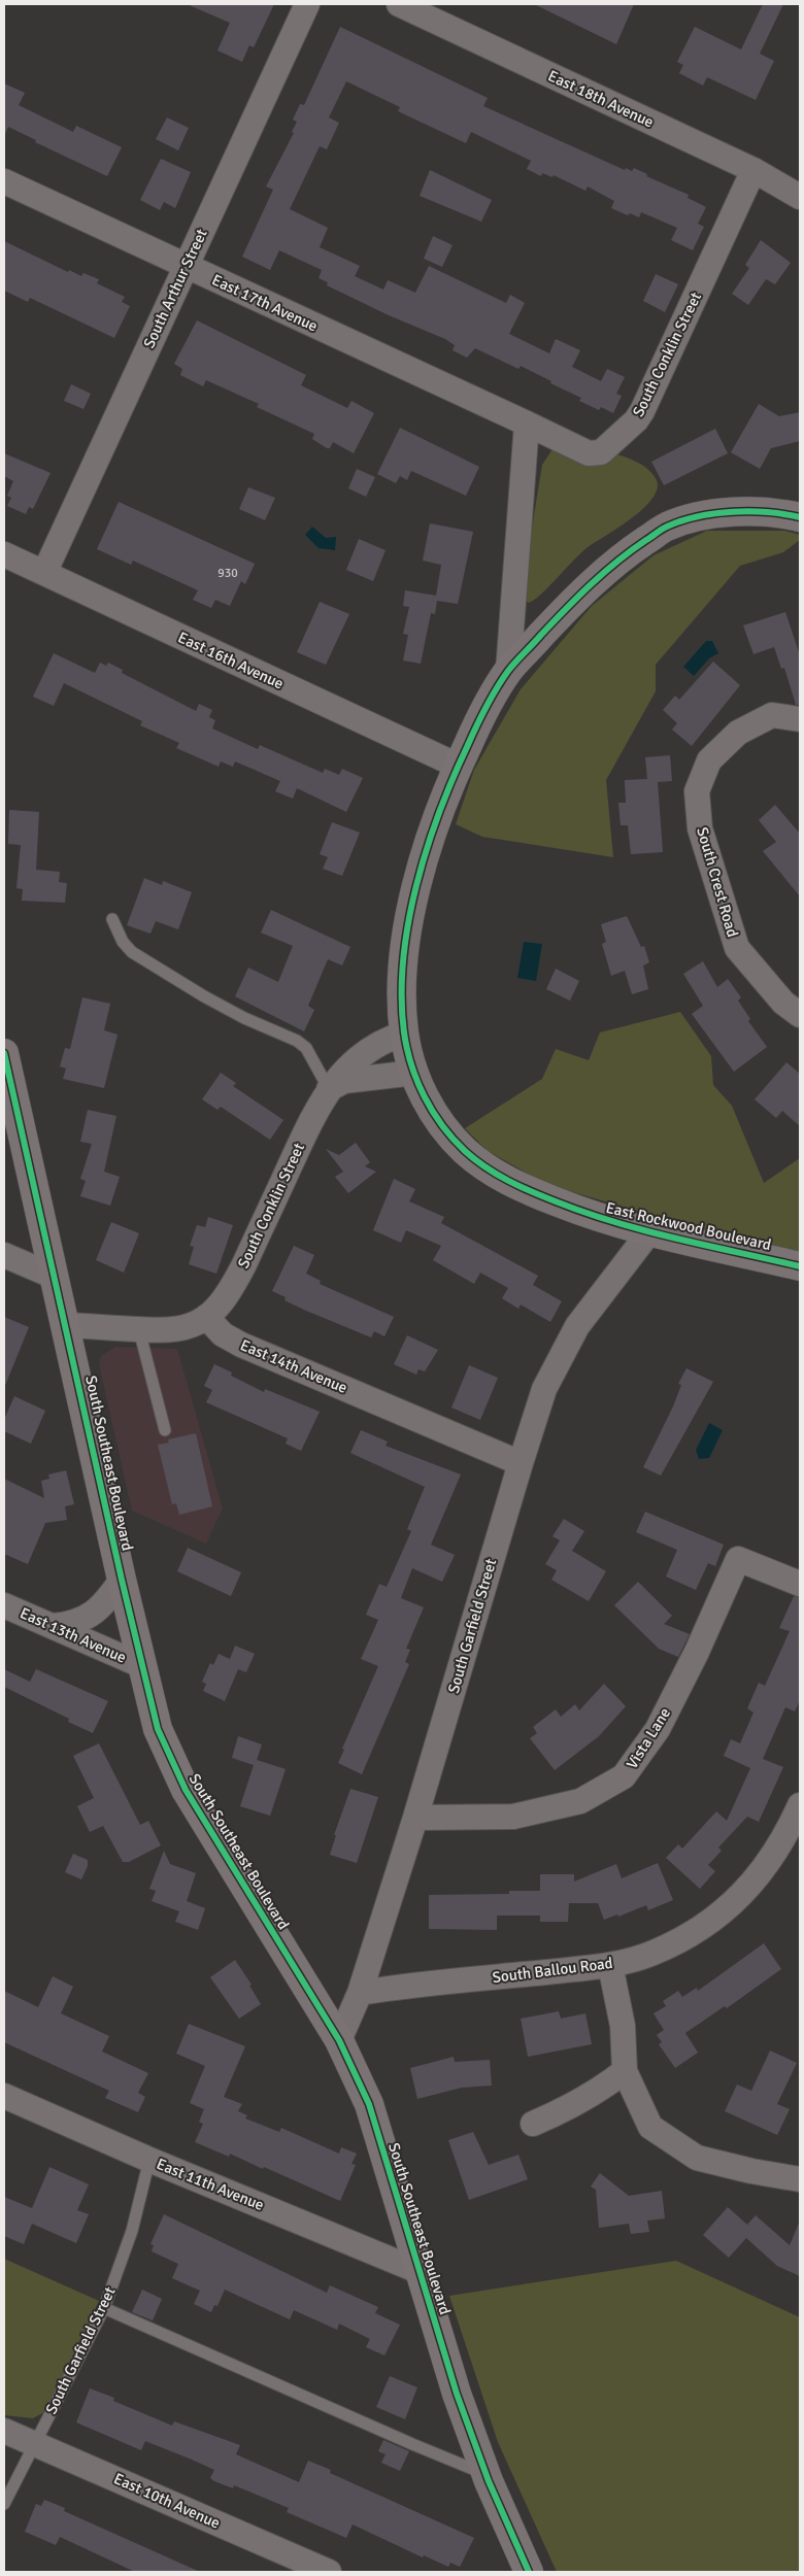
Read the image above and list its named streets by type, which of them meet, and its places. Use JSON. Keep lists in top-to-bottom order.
{
  "streets": {
    "street": [
      "East 18th Avenue",
      "South Arthur Street",
      "East 17th Avenue",
      "South Conklin Street",
      "East 16th Avenue",
      "South Crest Road",
      "East Rockwood Boulevard",
      "East 14th Avenue",
      "South Southeast Boulevard",
      "South Garfield Street",
      "East 13th Avenue",
      "Vista Lane",
      "South Ballou Road",
      "East 11th Avenue",
      "East 10th Avenue"
    ]
  },
  "crossings": [
    ["East 18th Avenue", "South Conklin Street"],
    ["South Arthur Street", "East 17th Avenue"],
    ["South Arthur Street", "East 16th Avenue"],
    ["East 17th Avenue", "South Conklin Street"],
    ["South Conklin Street", "East Rockwood Boulevard"],
    ["South Conklin Street", "East 14th Avenue"],
    ["East 16th Avenue", "East Rockwood Boulevard"],
    ["East Rockwood Boulevard", "South Garfield Street"],
    ["East 14th Avenue", "South Garfield Street"],
    ["South Southeast Boulevard", "South Garfield Street"],
    ["South Southeast Boulevard", "East 13th Avenue"],
    ["South Southeast Boulevard", "East 11th Avenue"],
    ["South Garfield Street", "Vista Lane"],
    ["South Garfield Street", "South Ballou Road"],
    ["South Garfield Street", "East 11th Avenue"],
    ["South Garfield Street", "East 10th Avenue"]
  ],
  "house_numbers": ["930"]
}
